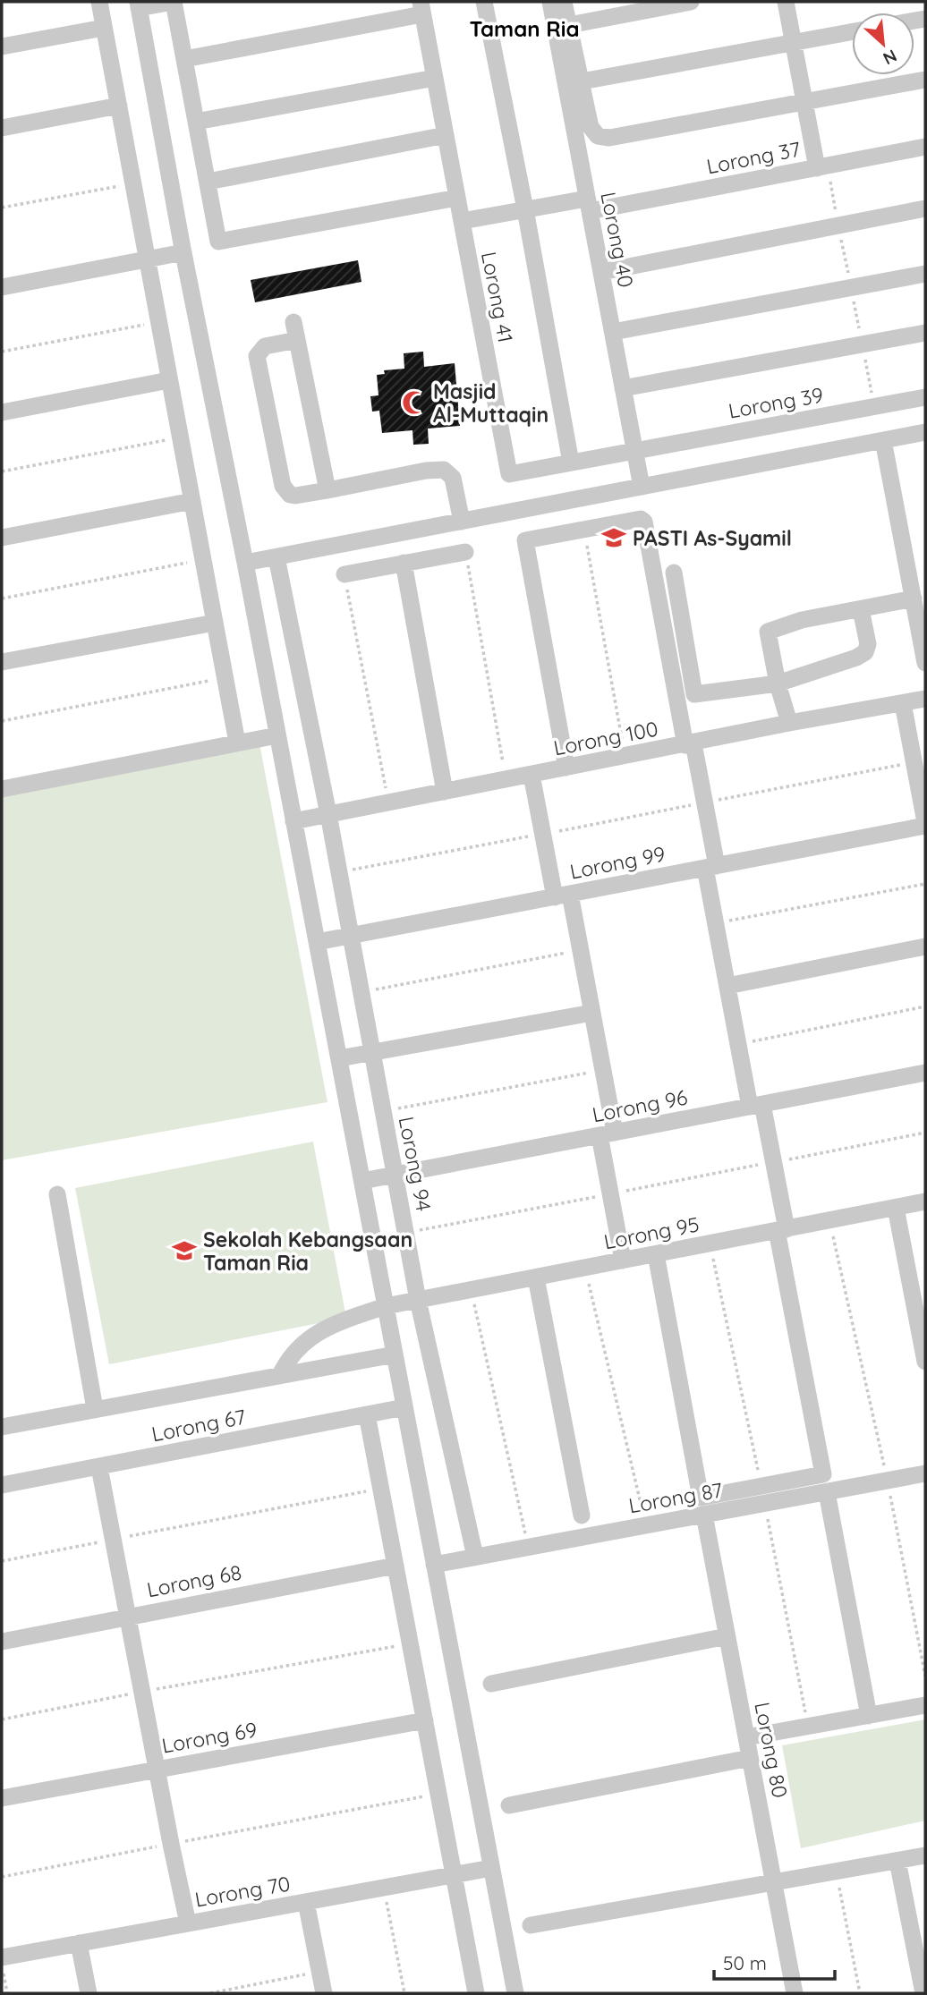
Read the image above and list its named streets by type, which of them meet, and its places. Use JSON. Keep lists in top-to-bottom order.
{
  "streets": {
    "street": [
      "Lorong 37",
      "Lorong 40",
      "Lorong 41",
      "Lorong 39",
      "Lorong 100",
      "Lorong 99",
      "Lorong 96",
      "Lorong 94",
      "Lorong 95",
      "Lorong 67",
      "Lorong 87",
      "Lorong 68",
      "Lorong 69",
      "Lorong 80",
      "Lorong 70"
    ]
  },
  "crossings": [
    ["Lorong 37", "Lorong 40"],
    ["Lorong 37", "Lorong 41"],
    ["Lorong 40", "Lorong 41"],
    ["Lorong 40", "Lorong 39"],
    ["Lorong 41", "Lorong 39"],
    ["Lorong 100", "Lorong 94"],
    ["Lorong 99", "Lorong 94"],
    ["Lorong 96", "Lorong 94"],
    ["Lorong 94", "Lorong 95"],
    ["Lorong 94", "Lorong 87"],
    ["Lorong 95", "Lorong 80"],
    ["Lorong 87", "Lorong 80"]
  ],
  "districts": ["Taman Ria"],
  "places": {
    "mosque": ["Masjid Al-Muttaqin"],
    "school or university": ["PASTI As-Syamil", "Sekolah Kebangsaan Taman Ria"]
  },
  "scale_bar": "50 m",
  "north": "bottom right"
}
